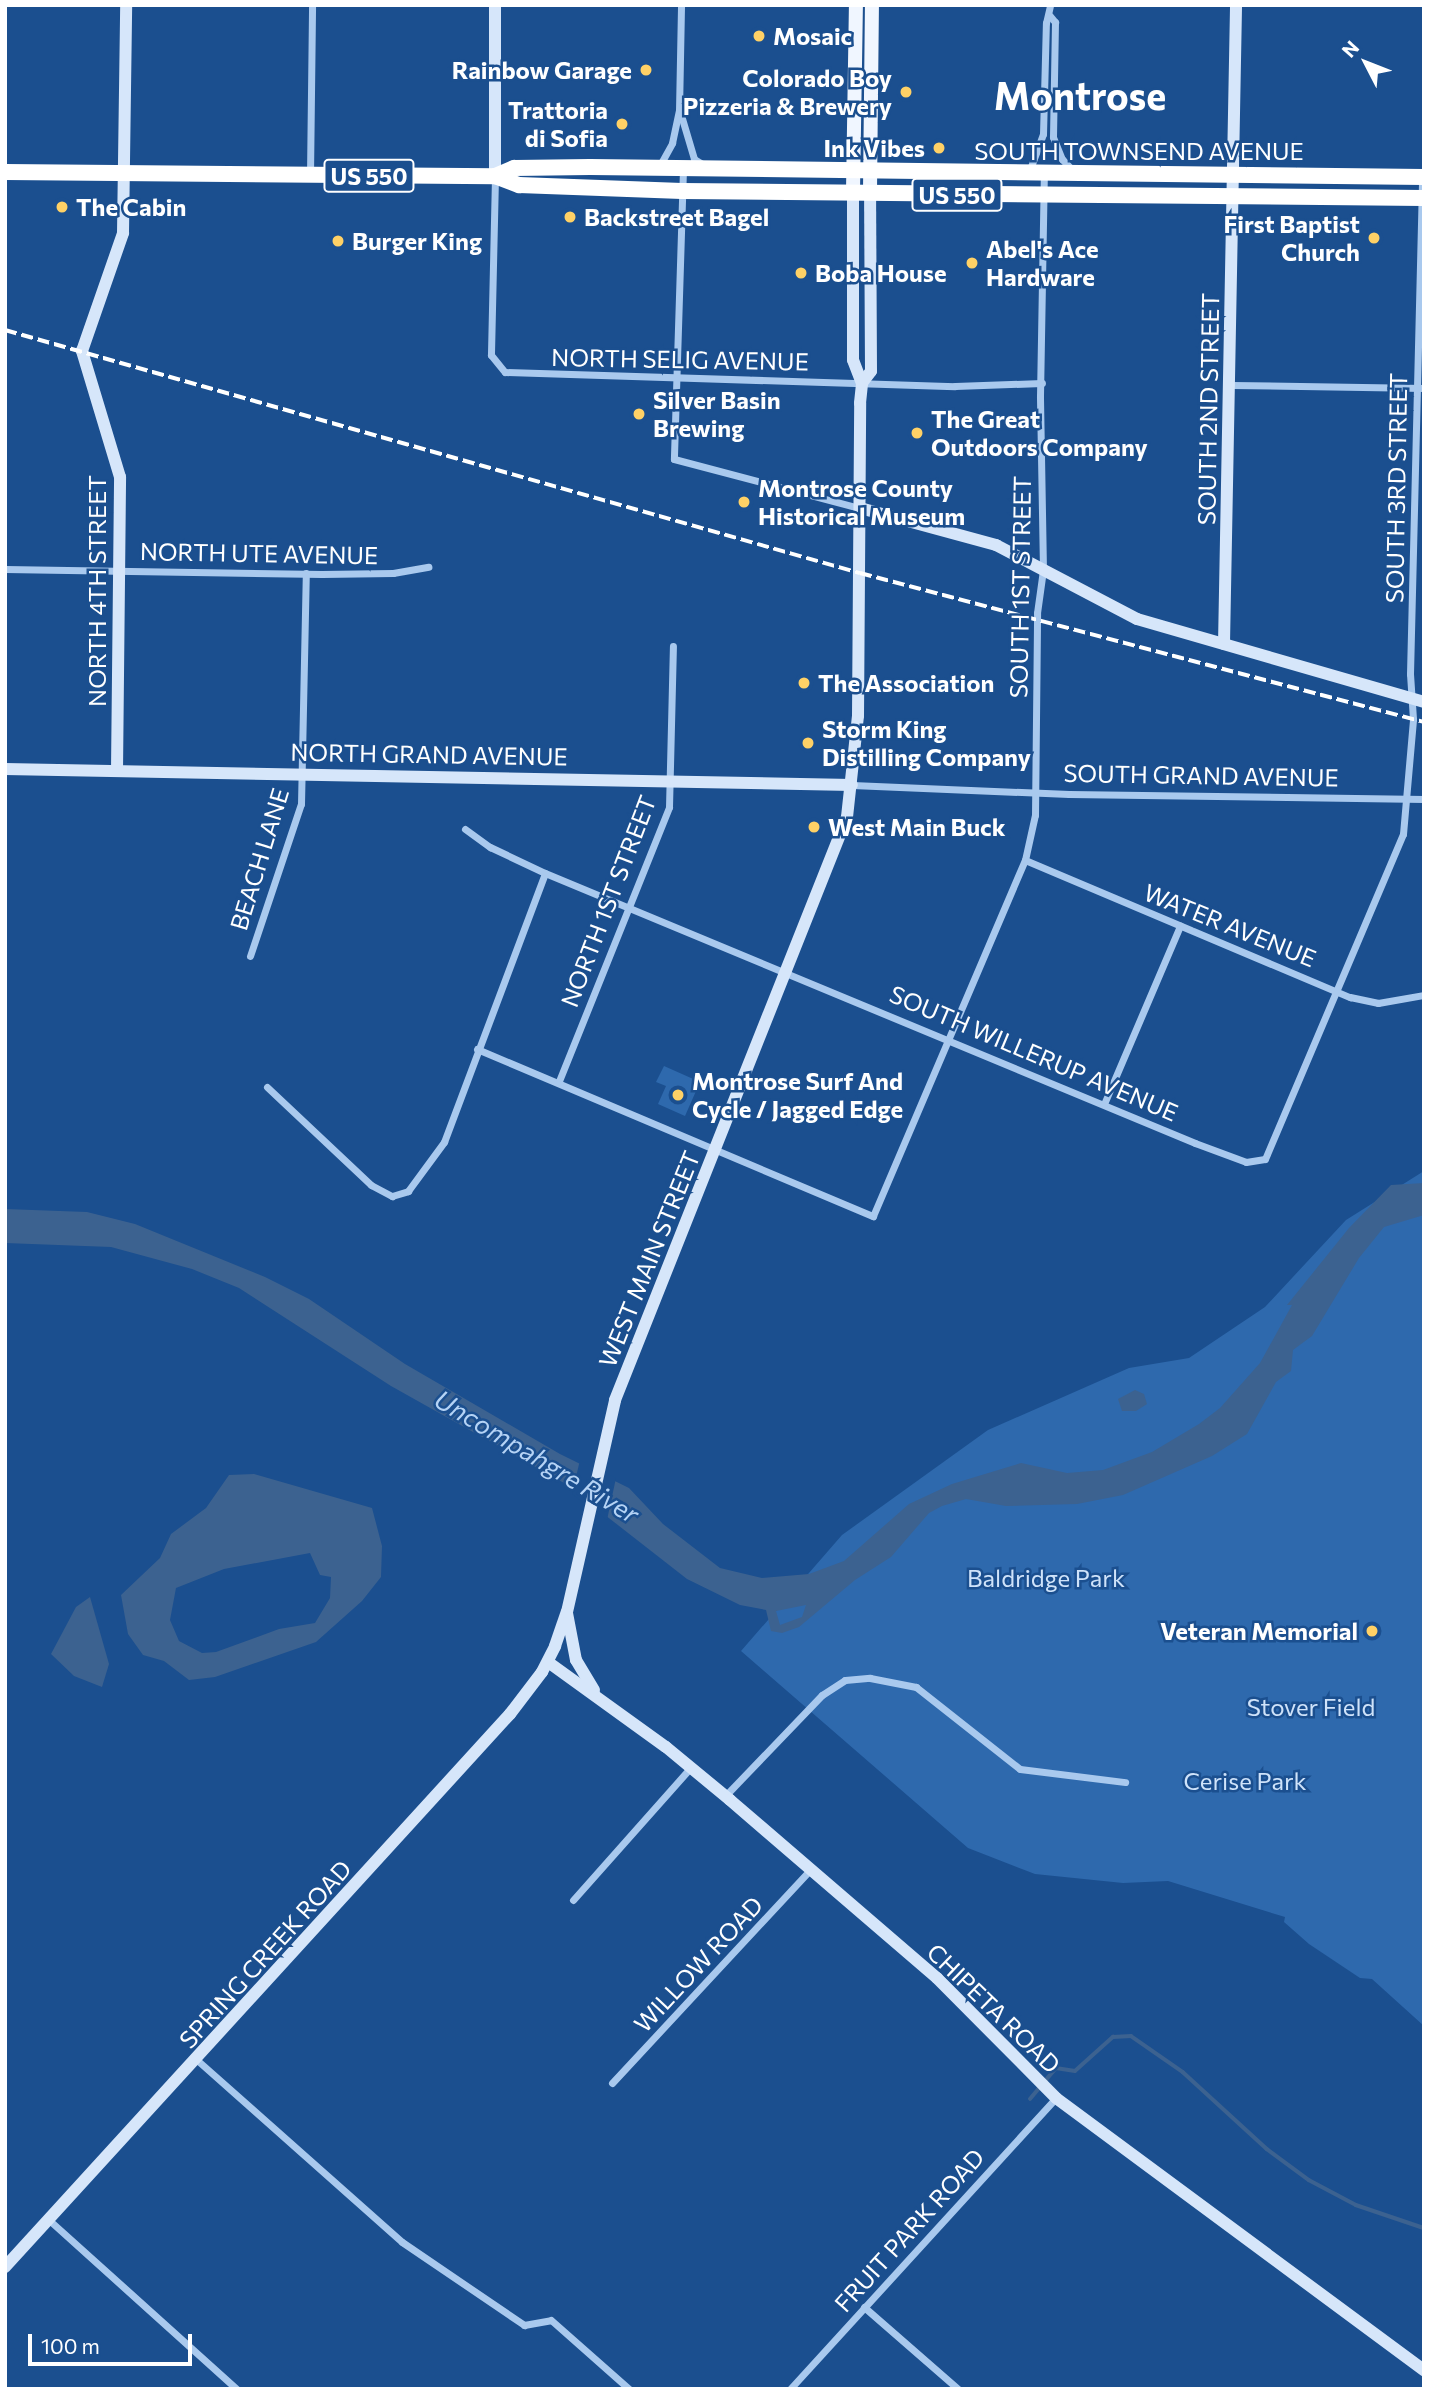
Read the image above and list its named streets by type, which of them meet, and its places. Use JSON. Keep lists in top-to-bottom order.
{
  "streets": {
    "highway": ["SOUTH TOWNSEND AVENUE", "US 550"],
    "street": [
      "NORTH SELIG AVENUE",
      "SOUTH 2ND STREET",
      "SOUTH 3RD STREET",
      "NORTH UTE AVENUE",
      "SOUTH 1ST STREET",
      "NORTH 4TH STREET",
      "NORTH GRAND AVENUE",
      "SOUTH GRAND AVENUE",
      "BEACH LANE",
      "NORTH 1ST STREET",
      "WATER AVENUE",
      "SOUTH WILLERUP AVENUE",
      "WEST MAIN STREET",
      "SPRING CREEK ROAD",
      "WILLOW ROAD",
      "CHIPETA ROAD",
      "FRUIT PARK ROAD"
    ]
  },
  "crossings": [
    ["SOUTH TOWNSEND AVENUE", "US 550"],
    ["SOUTH TOWNSEND AVENUE", "SOUTH 2ND STREET"],
    ["SOUTH TOWNSEND AVENUE", "SOUTH 3RD STREET"],
    ["SOUTH TOWNSEND AVENUE", "SOUTH 1ST STREET"],
    ["SOUTH TOWNSEND AVENUE", "WEST MAIN STREET"],
    ["US 550", "NORTH SELIG AVENUE"],
    ["US 550", "NORTH 4TH STREET"],
    ["US 550", "WEST MAIN STREET"],
    ["NORTH SELIG AVENUE", "SOUTH 1ST STREET"],
    ["NORTH SELIG AVENUE", "WEST MAIN STREET"],
    ["SOUTH 3RD STREET", "SOUTH GRAND AVENUE"],
    ["SOUTH 3RD STREET", "WATER AVENUE"],
    ["SOUTH 3RD STREET", "SOUTH WILLERUP AVENUE"],
    ["NORTH UTE AVENUE", "NORTH 4TH STREET"],
    ["NORTH UTE AVENUE", "BEACH LANE"],
    ["SOUTH 1ST STREET", "SOUTH GRAND AVENUE"],
    ["SOUTH 1ST STREET", "WATER AVENUE"],
    ["SOUTH 1ST STREET", "SOUTH WILLERUP AVENUE"],
    ["SOUTH 1ST STREET", "WEST MAIN STREET"],
    ["NORTH 4TH STREET", "NORTH GRAND AVENUE"],
    ["NORTH GRAND AVENUE", "SOUTH GRAND AVENUE"],
    ["NORTH GRAND AVENUE", "BEACH LANE"],
    ["NORTH GRAND AVENUE", "NORTH 1ST STREET"],
    ["NORTH GRAND AVENUE", "WEST MAIN STREET"],
    ["SOUTH GRAND AVENUE", "WEST MAIN STREET"],
    ["NORTH 1ST STREET", "SOUTH WILLERUP AVENUE"],
    ["SOUTH WILLERUP AVENUE", "WEST MAIN STREET"],
    ["WEST MAIN STREET", "SPRING CREEK ROAD"],
    ["WEST MAIN STREET", "CHIPETA ROAD"],
    ["SPRING CREEK ROAD", "CHIPETA ROAD"],
    ["WILLOW ROAD", "CHIPETA ROAD"],
    ["CHIPETA ROAD", "FRUIT PARK ROAD"]
  ],
  "districts": ["Montrose"],
  "water": ["Uncompahgre River"],
  "parks": ["Baldridge Park", "Stover Field", "Cerise Park"],
  "places": [
    "Mosaic",
    "Rainbow Garage",
    "Colorado Boy Pizzeria & Brewery",
    "Trattoria di Sofia",
    "Ink Vibes",
    "The Cabin",
    "Backstreet Bagel",
    "First Baptist Church",
    "Burger King",
    "Abel's Ace Hardware",
    "Boba House",
    "Silver Basin Brewing",
    "The Great Outdoors Company",
    "Montrose County Historical Museum",
    "The Association",
    "Storm King Distilling Company",
    "West Main Buck",
    "Montrose Surf And Cycle / Jagged Edge",
    "Veteran Memorial"
  ],
  "scale_bar": "100 m",
  "north": "top left"
}
